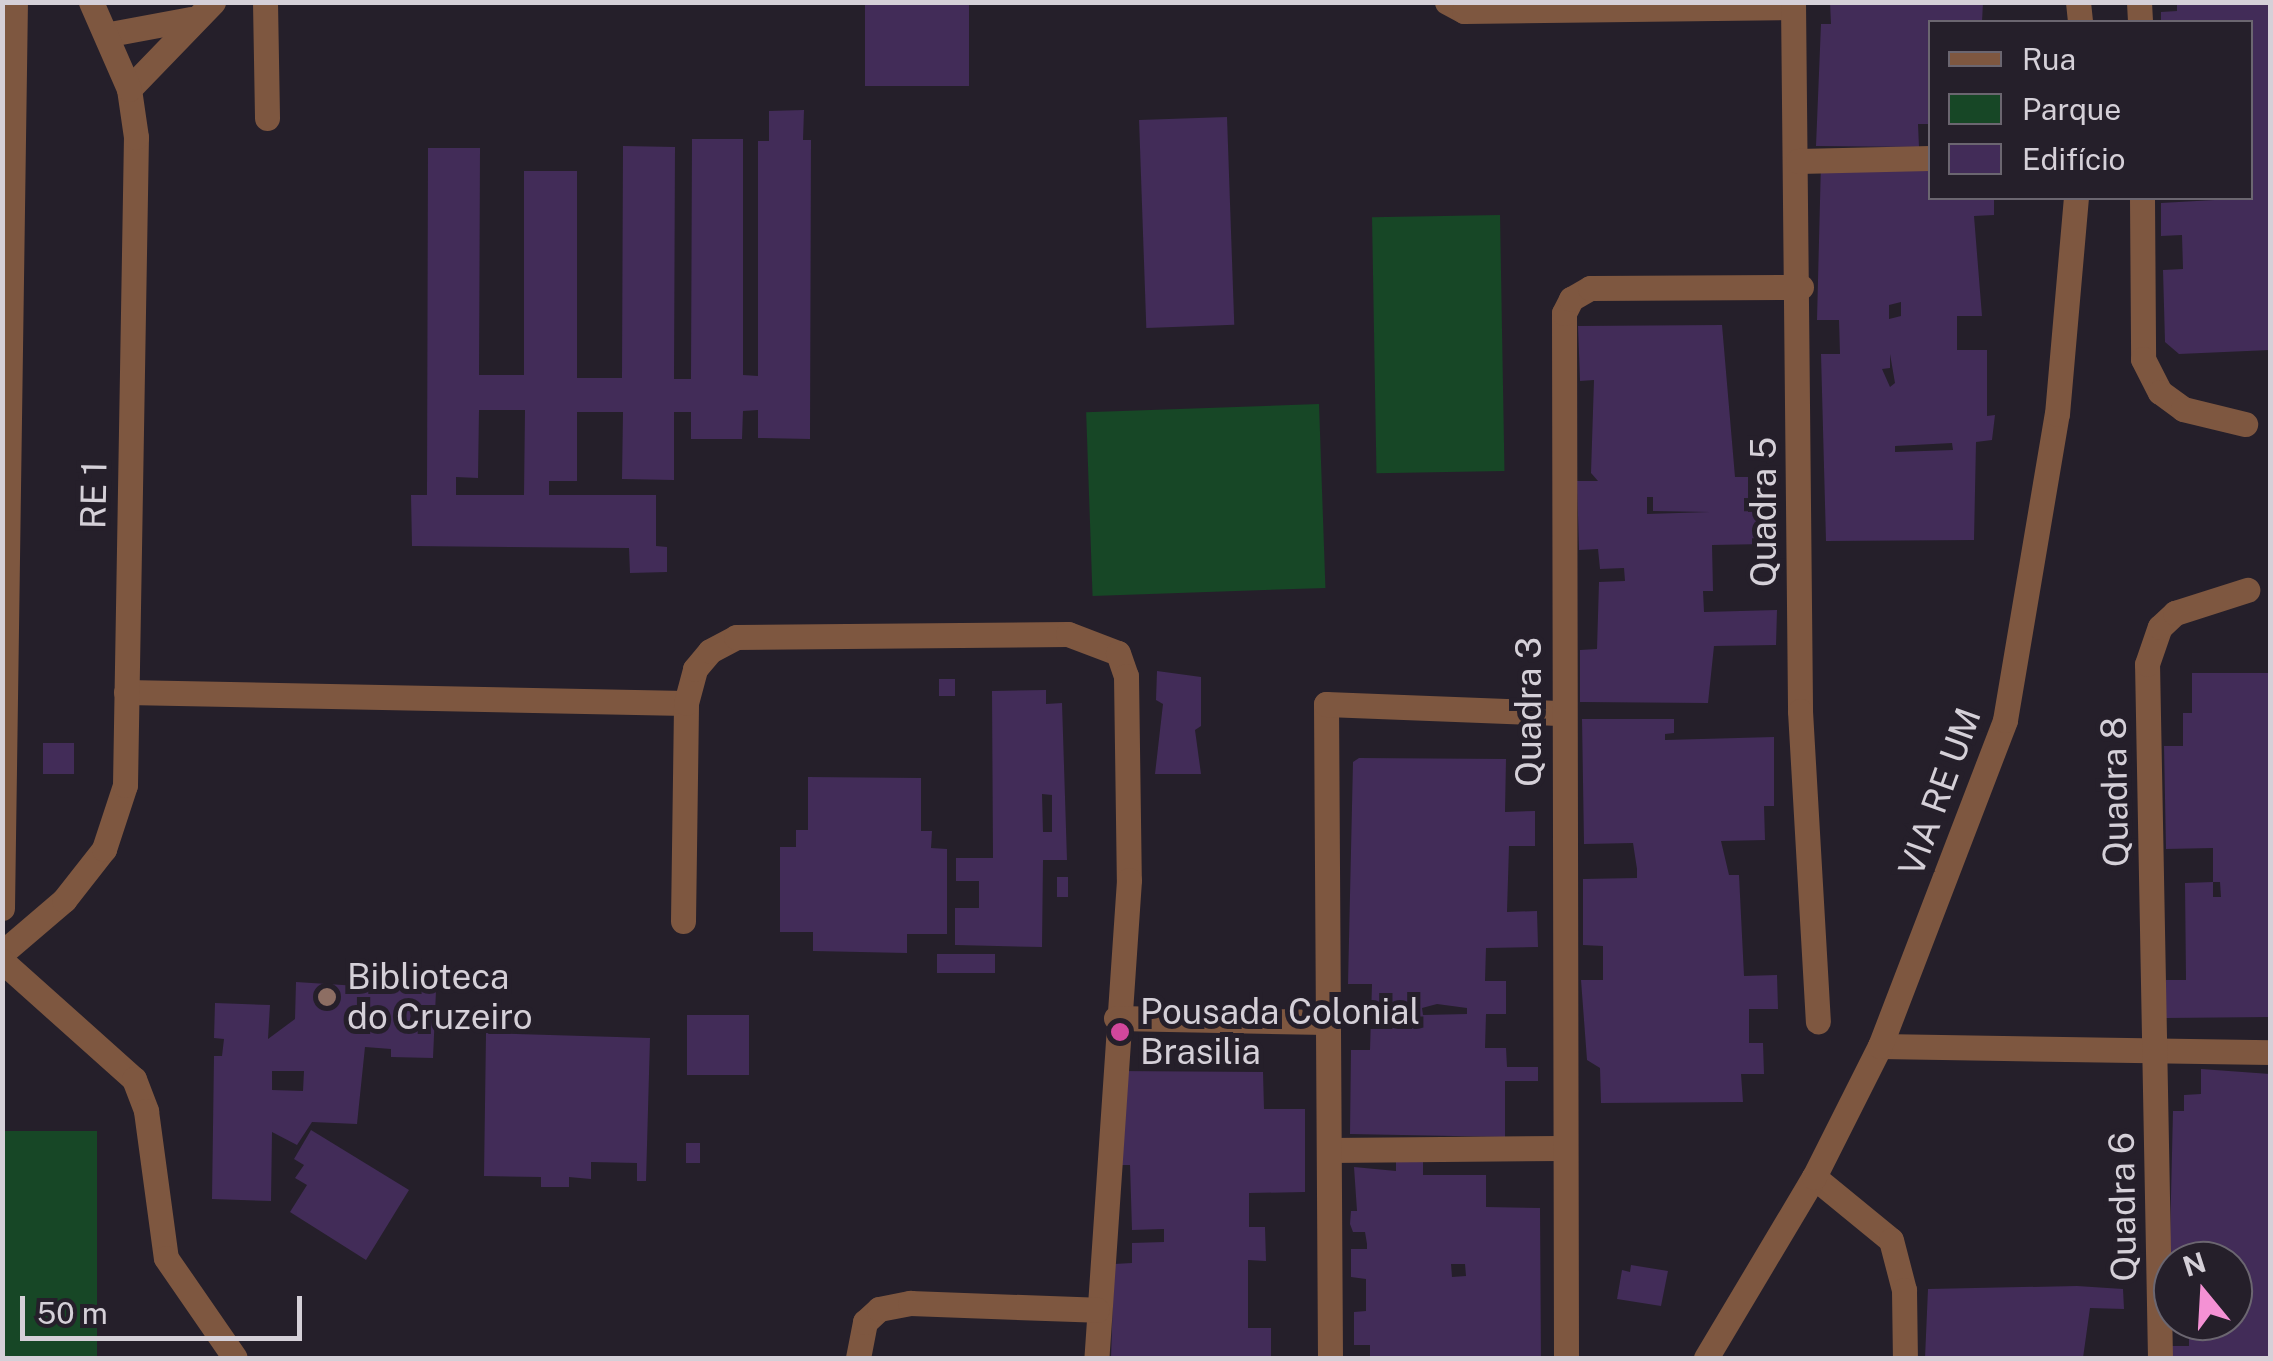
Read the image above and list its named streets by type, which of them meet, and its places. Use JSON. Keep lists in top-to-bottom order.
{
  "streets": {
    "street": [
      "RE 1",
      "Quadra 5",
      "Quadra 3",
      "VIA RE UM",
      "Quadra 8",
      "Quadra 6"
    ]
  },
  "crossings": [
    ["Quadra 5", "Quadra 3"],
    ["Quadra 8", "Quadra 6"]
  ],
  "places": ["Biblioteca do Cruzeiro", "Pousada Colonial Brasilia"],
  "legend": ["Rua", "Parque", "Edifício"],
  "scale_bar": "50 m",
  "north": "top"
}
